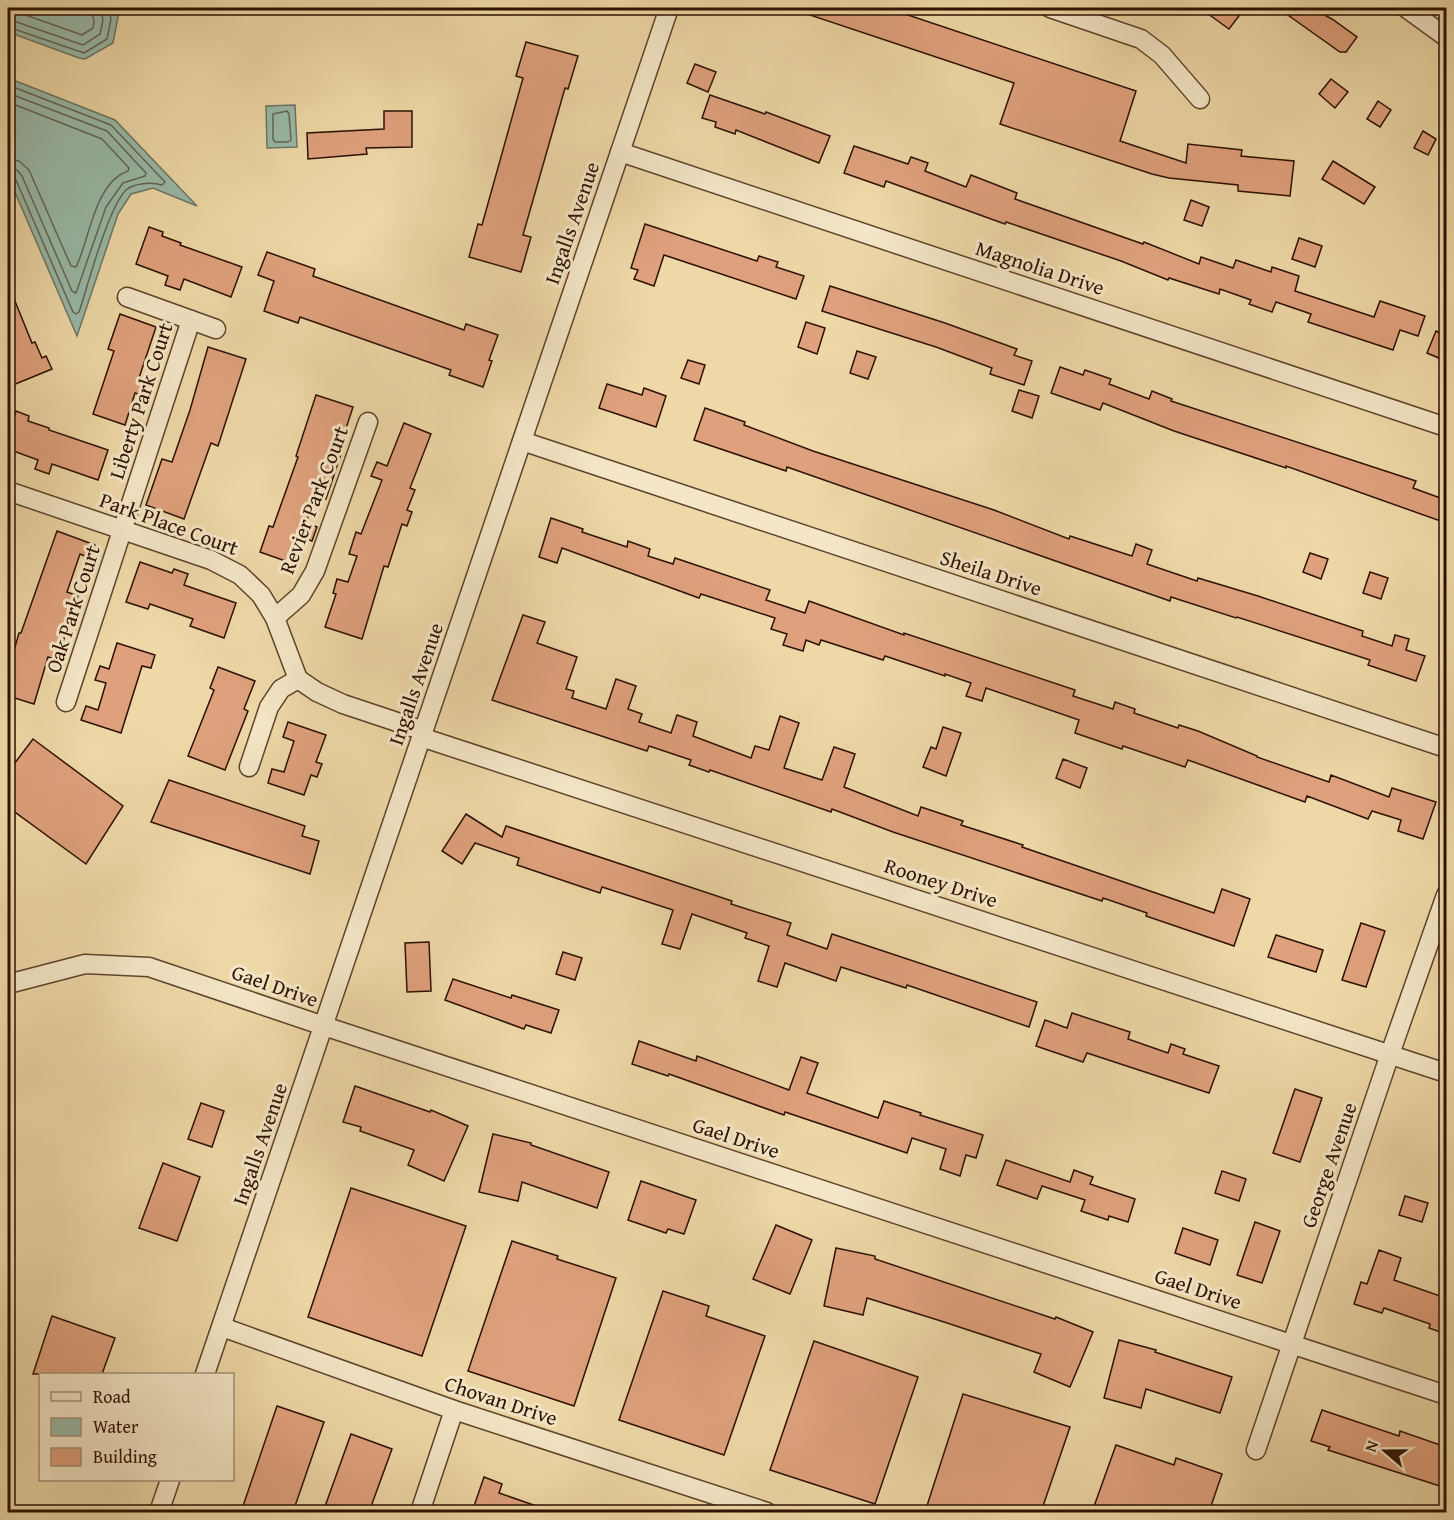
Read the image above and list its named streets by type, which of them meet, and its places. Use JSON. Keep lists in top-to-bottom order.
{
  "streets": {
    "street": [
      "Ingalls Avenue",
      "Magnolia Drive",
      "Liberty Park Court",
      "Revier Park Court",
      "Park Place Court",
      "Sheila Drive",
      "Oak Park Court",
      "Rooney Drive",
      "Gael Drive",
      "George Avenue",
      "Chovan Drive"
    ]
  },
  "crossings": [
    ["Ingalls Avenue", "Magnolia Drive"],
    ["Ingalls Avenue", "Sheila Drive"],
    ["Ingalls Avenue", "Rooney Drive"],
    ["Ingalls Avenue", "Gael Drive"],
    ["Ingalls Avenue", "Chovan Drive"],
    ["Liberty Park Court", "Park Place Court"],
    ["Liberty Park Court", "Oak Park Court"],
    ["Revier Park Court", "Park Place Court"],
    ["Park Place Court", "Oak Park Court"],
    ["Rooney Drive", "George Avenue"],
    ["Gael Drive", "George Avenue"]
  ],
  "legend": ["Road", "Water", "Building"],
  "north": "left"
}
